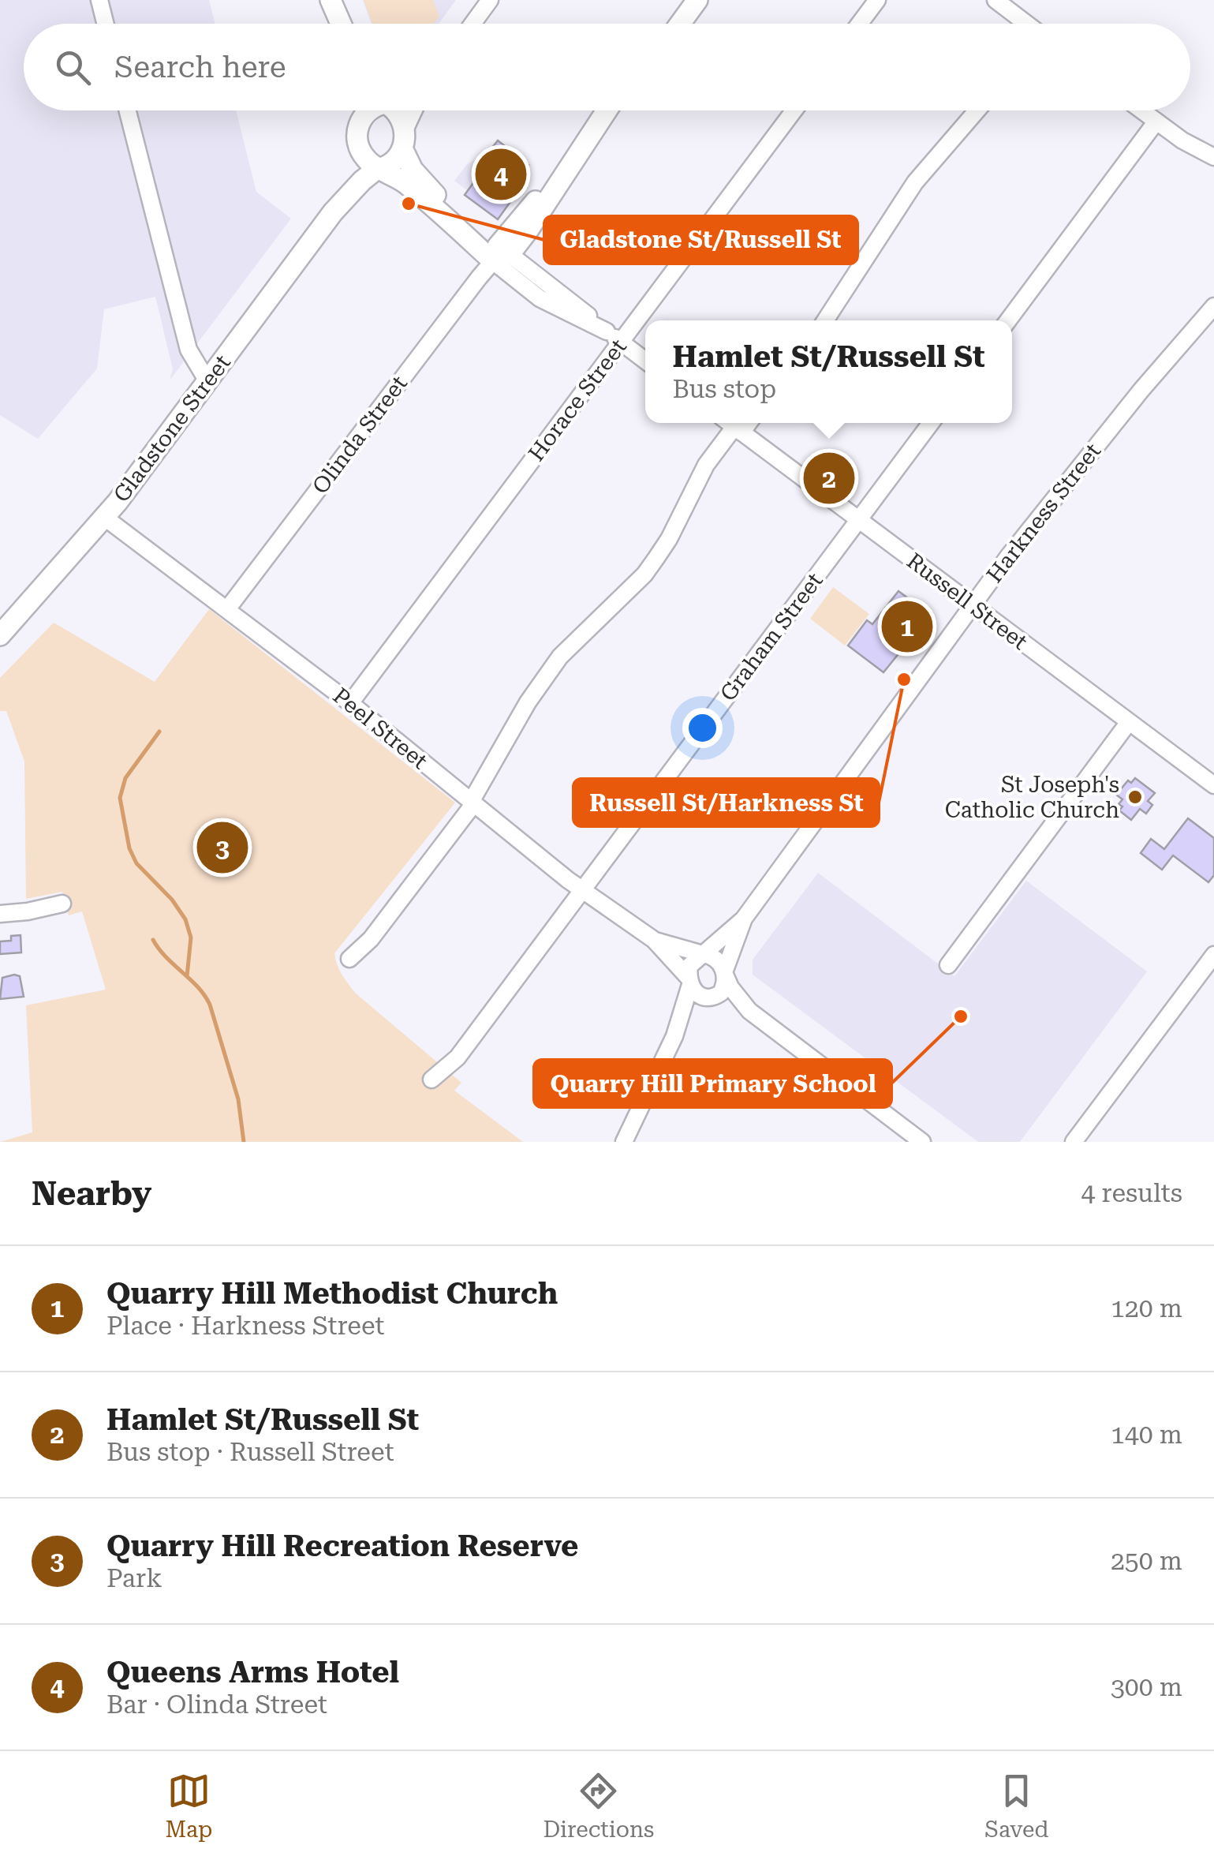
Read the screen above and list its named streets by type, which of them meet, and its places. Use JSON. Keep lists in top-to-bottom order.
{
  "streets": {
    "main road": ["Gladstone Street", "Olinda Street"],
    "street": [
      "Horace Street",
      "Harkness Street",
      "Russell Street",
      "Graham Street",
      "Peel Street"
    ]
  },
  "crossings": [
    ["Horace Street", "Peel Street"],
    ["Gladstone Street", "Peel Street"],
    ["Olinda Street", "Peel Street"],
    ["Harkness Street", "Russell Street"],
    ["Harkness Street", "Peel Street"],
    ["Russell Street", "Graham Street"],
    ["Graham Street", "Peel Street"]
  ],
  "places": [
    "Gladstone St/Russell St",
    "Russell St/Harkness St",
    "St Joseph's Catholic Church",
    "Quarry Hill Primary School"
  ],
  "page": {
    "search": "Search here",
    "pins": [
      "4",
      "2",
      "1",
      "3"
    ],
    "popup": ["Hamlet St/Russell St", "Bus stop"],
    "heading": ["Nearby", "4 results"],
    "list": [
      {
        "mark": "1",
        "name": "Quarry Hill Methodist Church",
        "note": "Place · Harkness Street",
        "value": "120 m"
      },
      {
        "mark": "2",
        "name": "Hamlet St/Russell St",
        "note": "Bus stop · Russell Street",
        "value": "140 m"
      },
      {
        "mark": "3",
        "name": "Quarry Hill Recreation Reserve",
        "note": "Park",
        "value": "250 m"
      },
      {
        "mark": "4",
        "name": "Queens Arms Hotel",
        "note": "Bar · Olinda Street",
        "value": "300 m"
      }
    ],
    "nav": ["Map", "Directions", "Saved"]
  }
}
